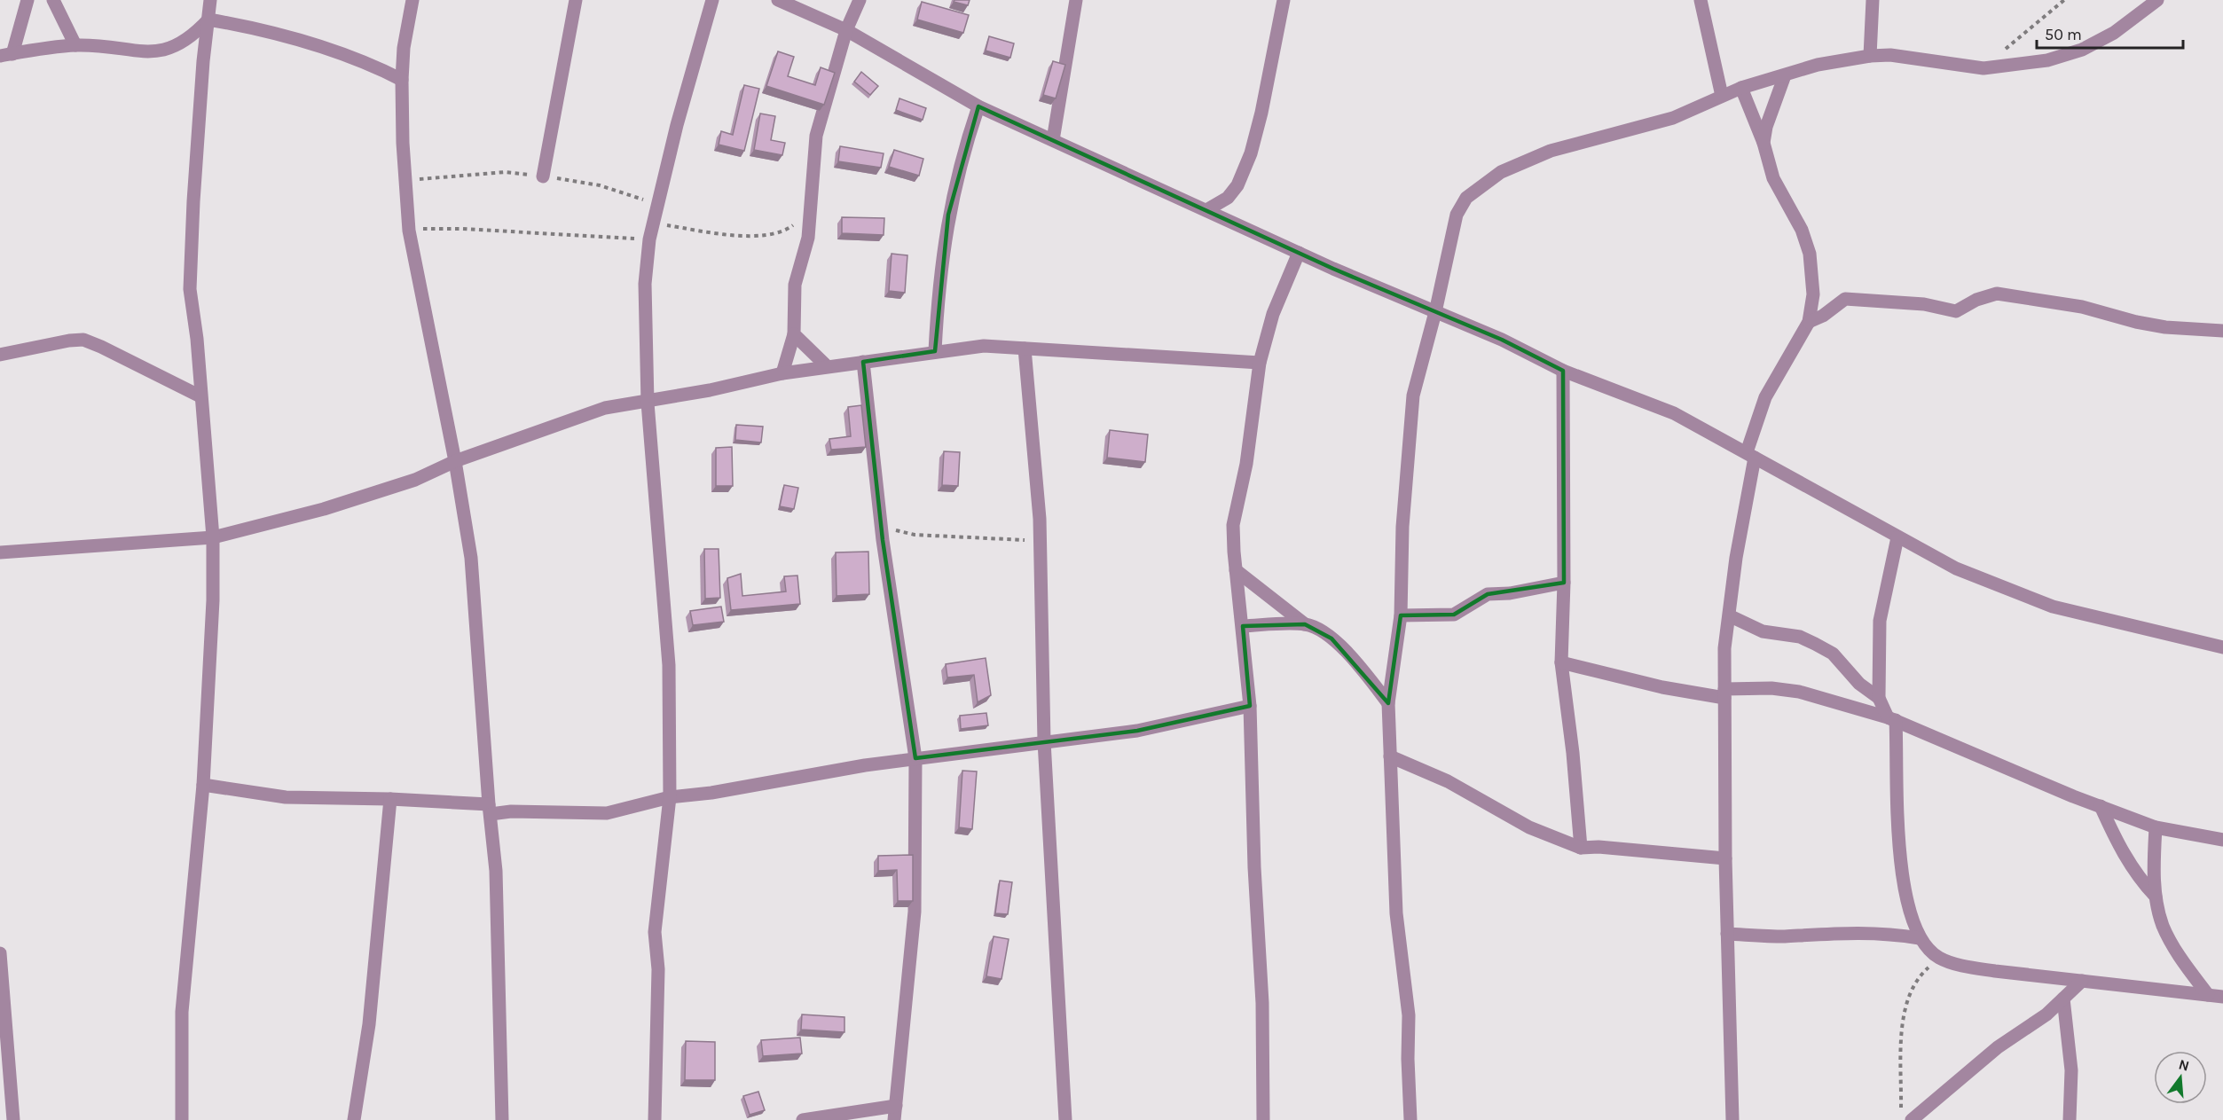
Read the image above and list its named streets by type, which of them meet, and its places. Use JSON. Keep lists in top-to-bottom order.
{
  "scale_bar": "50 m",
  "north": "top"
}
